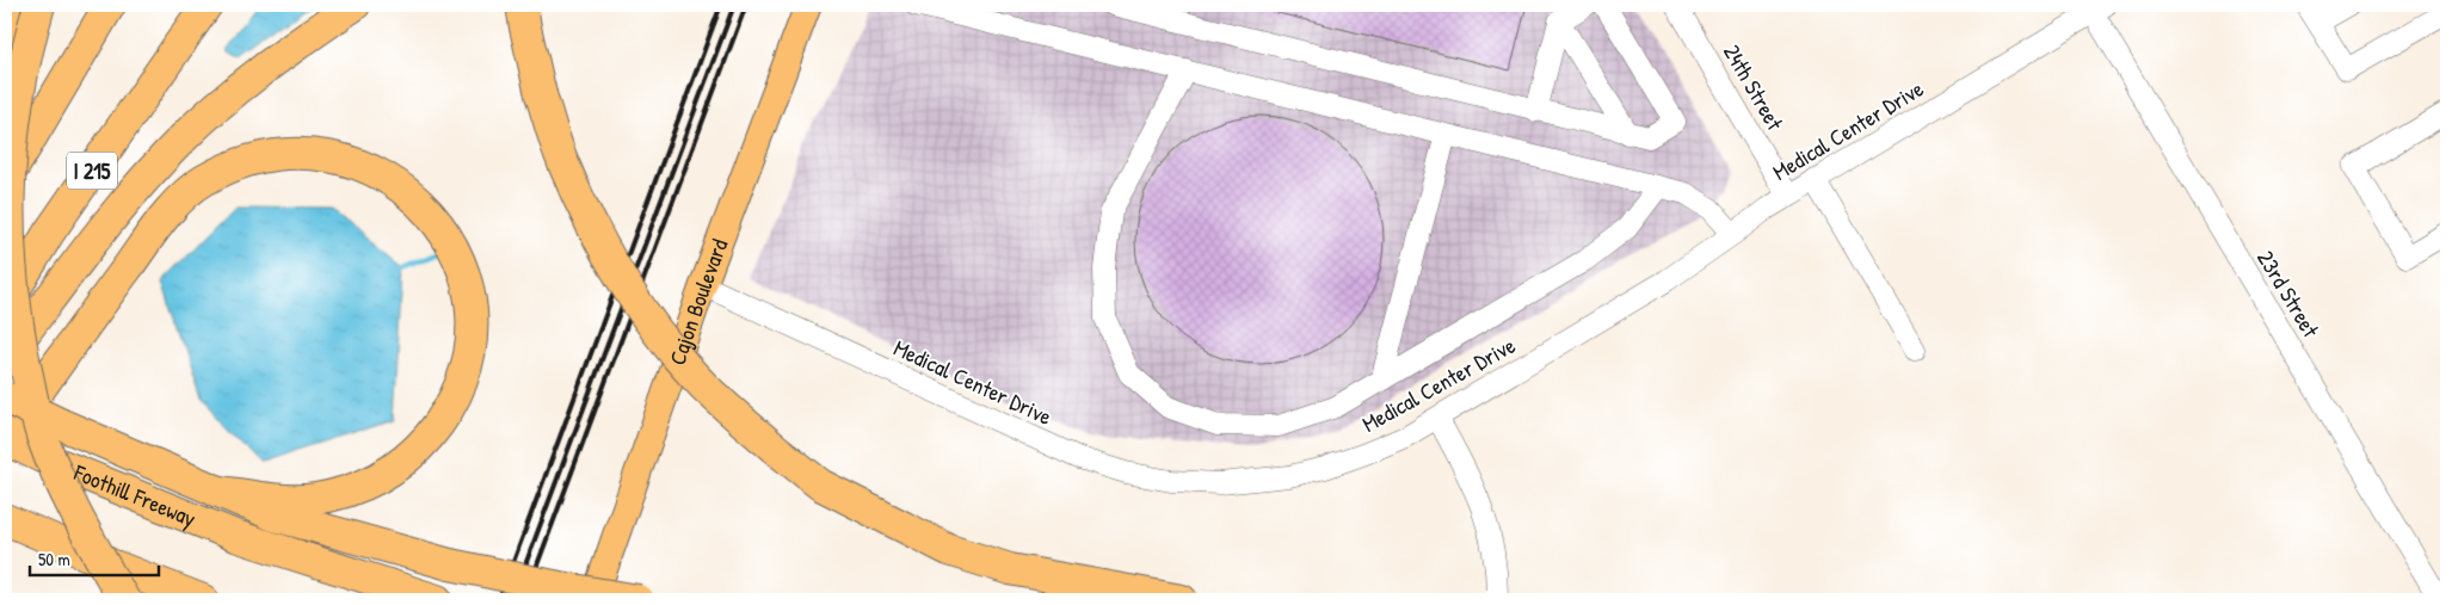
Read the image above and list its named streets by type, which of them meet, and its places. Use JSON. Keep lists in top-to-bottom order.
{
  "streets": {
    "highway": ["I 215", "Foothill Freeway"],
    "main road": ["Cajon Boulevard"],
    "street": ["24th Street", "Medical Center Drive", "23rd Street"]
  },
  "crossings": [
    ["24th Street", "Medical Center Drive"],
    ["Medical Center Drive", "23rd Street"],
    ["Medical Center Drive", "Cajon Boulevard"]
  ],
  "scale_bar": "50 m"
}
